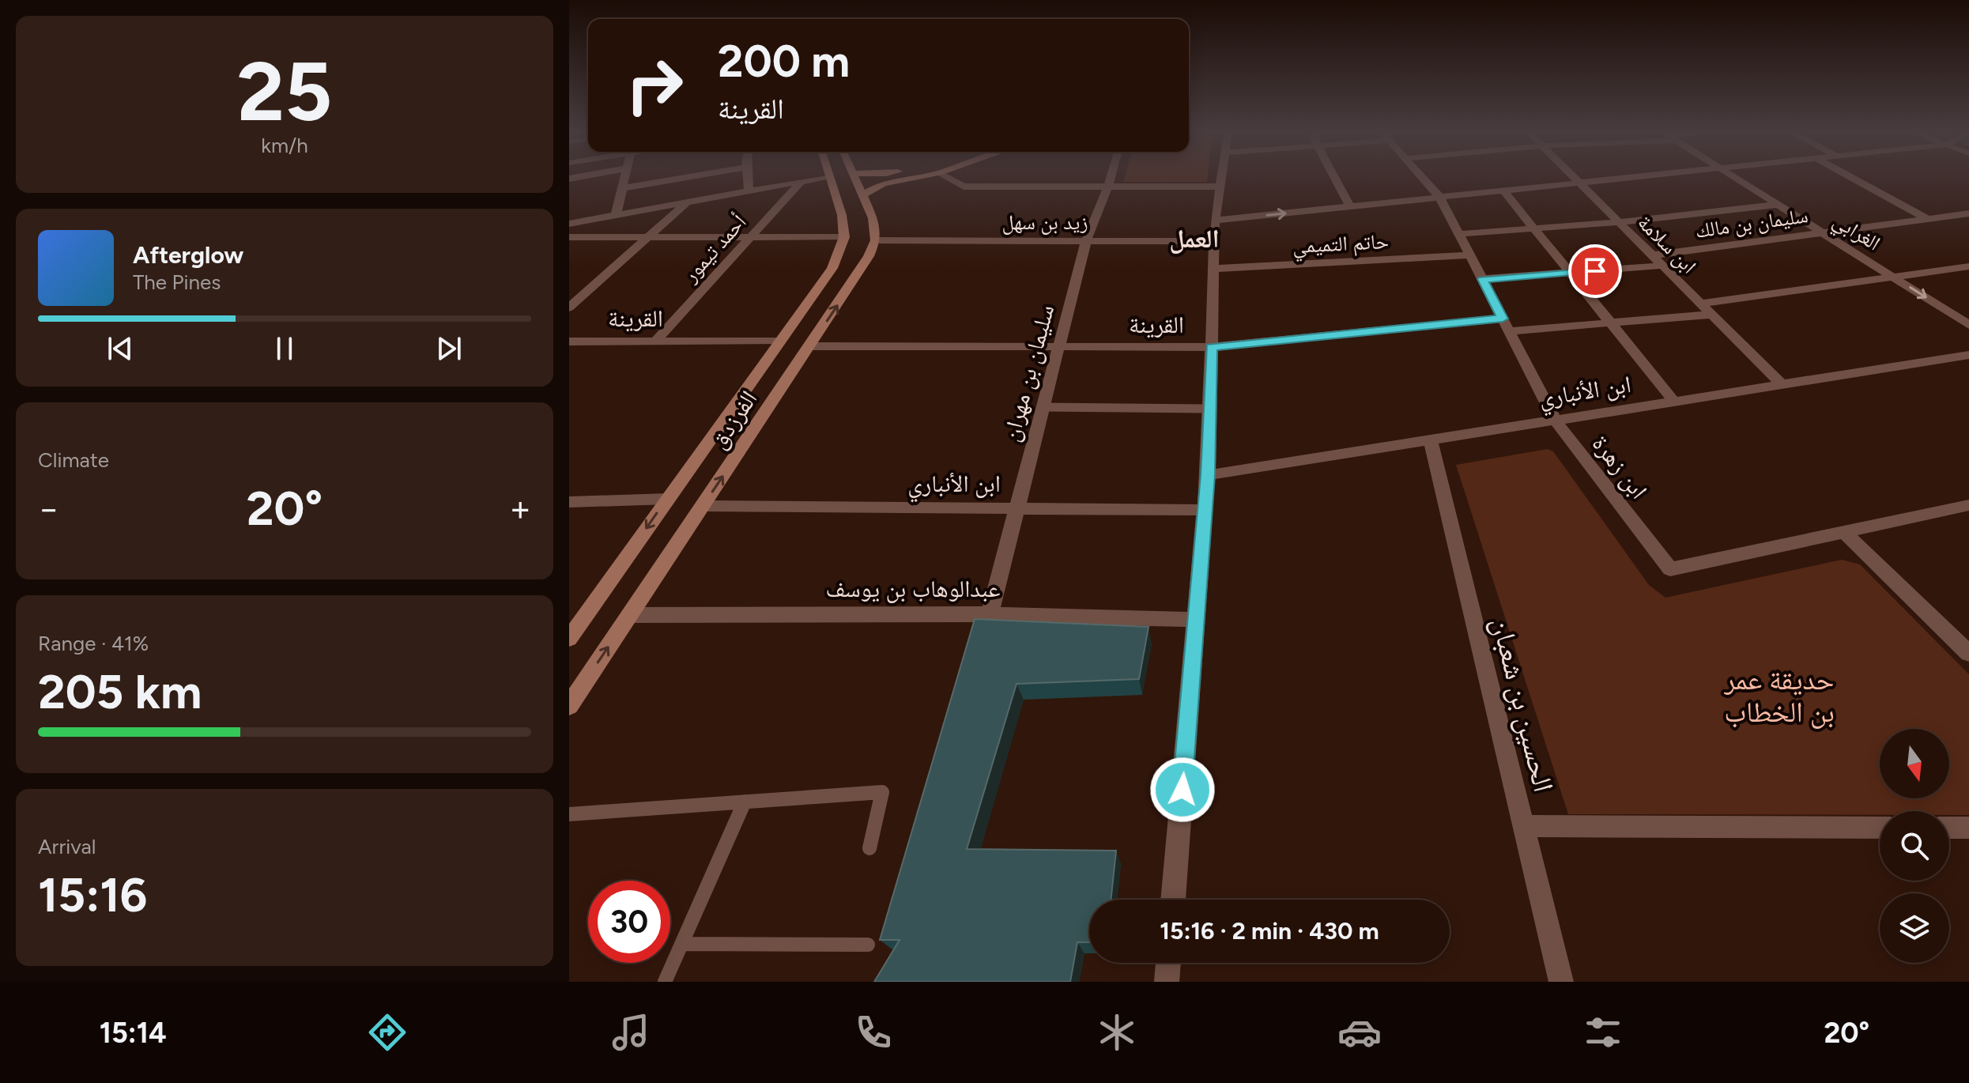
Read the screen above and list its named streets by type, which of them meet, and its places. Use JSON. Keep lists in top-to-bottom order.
{
  "streets": {
    "main road": ["الفرزدق"],
    "street": [
      "زيد بن سهل",
      "سليمان بن مالك",
      "الغرابي",
      "حاتم التميمي",
      "ابن سلامة",
      "أحمد تيمور",
      "القرينة",
      "سليمان بن مهران",
      "ابن الأنباري",
      "ابن زهرة",
      "عبدالوهاب بن يوسف",
      "الحسين بن شعبان"
    ]
  },
  "crossings": [
    ["زيد بن سهل", "سليمان بن مهران"],
    ["زيد بن سهل", "الفرزدق"],
    ["سليمان بن مالك", "الغرابي"],
    ["سليمان بن مالك", "ابن سلامة"],
    ["حاتم التميمي", "ابن زهرة"],
    ["ابن سلامة", "القرينة"],
    ["ابن سلامة", "ابن الأنباري"],
    ["أحمد تيمور", "القرينة"],
    ["القرينة", "سليمان بن مهران"],
    ["القرينة", "الفرزدق"],
    ["القرينة", "ابن زهرة"],
    ["سليمان بن مهران", "ابن الأنباري"],
    ["سليمان بن مهران", "عبدالوهاب بن يوسف"],
    ["ابن الأنباري", "الفرزدق"],
    ["ابن الأنباري", "ابن زهرة"],
    ["ابن الأنباري", "الحسين بن شعبان"],
    ["الفرزدق", "عبدالوهاب بن يوسف"]
  ],
  "districts": ["العمل"],
  "parks": ["حديقة عمر بن الخطاب"],
  "north": "bottom",
  "page": {
    "tile": [
      ["25", "km/h"],
      "Climate",
      ["Range · 41%", "205 km"],
      ["Arrival", "15:16"]
    ],
    "turn": ["200 m", "القرينة"],
    "song": ["Afterglow", "The Pines"],
    "heat": ["−", "20°", "+"],
    "limit": "30",
    "trip": "15:16 · 2 min · 430 m",
    "tabs": ["15:14", "20°"]
  }
}
